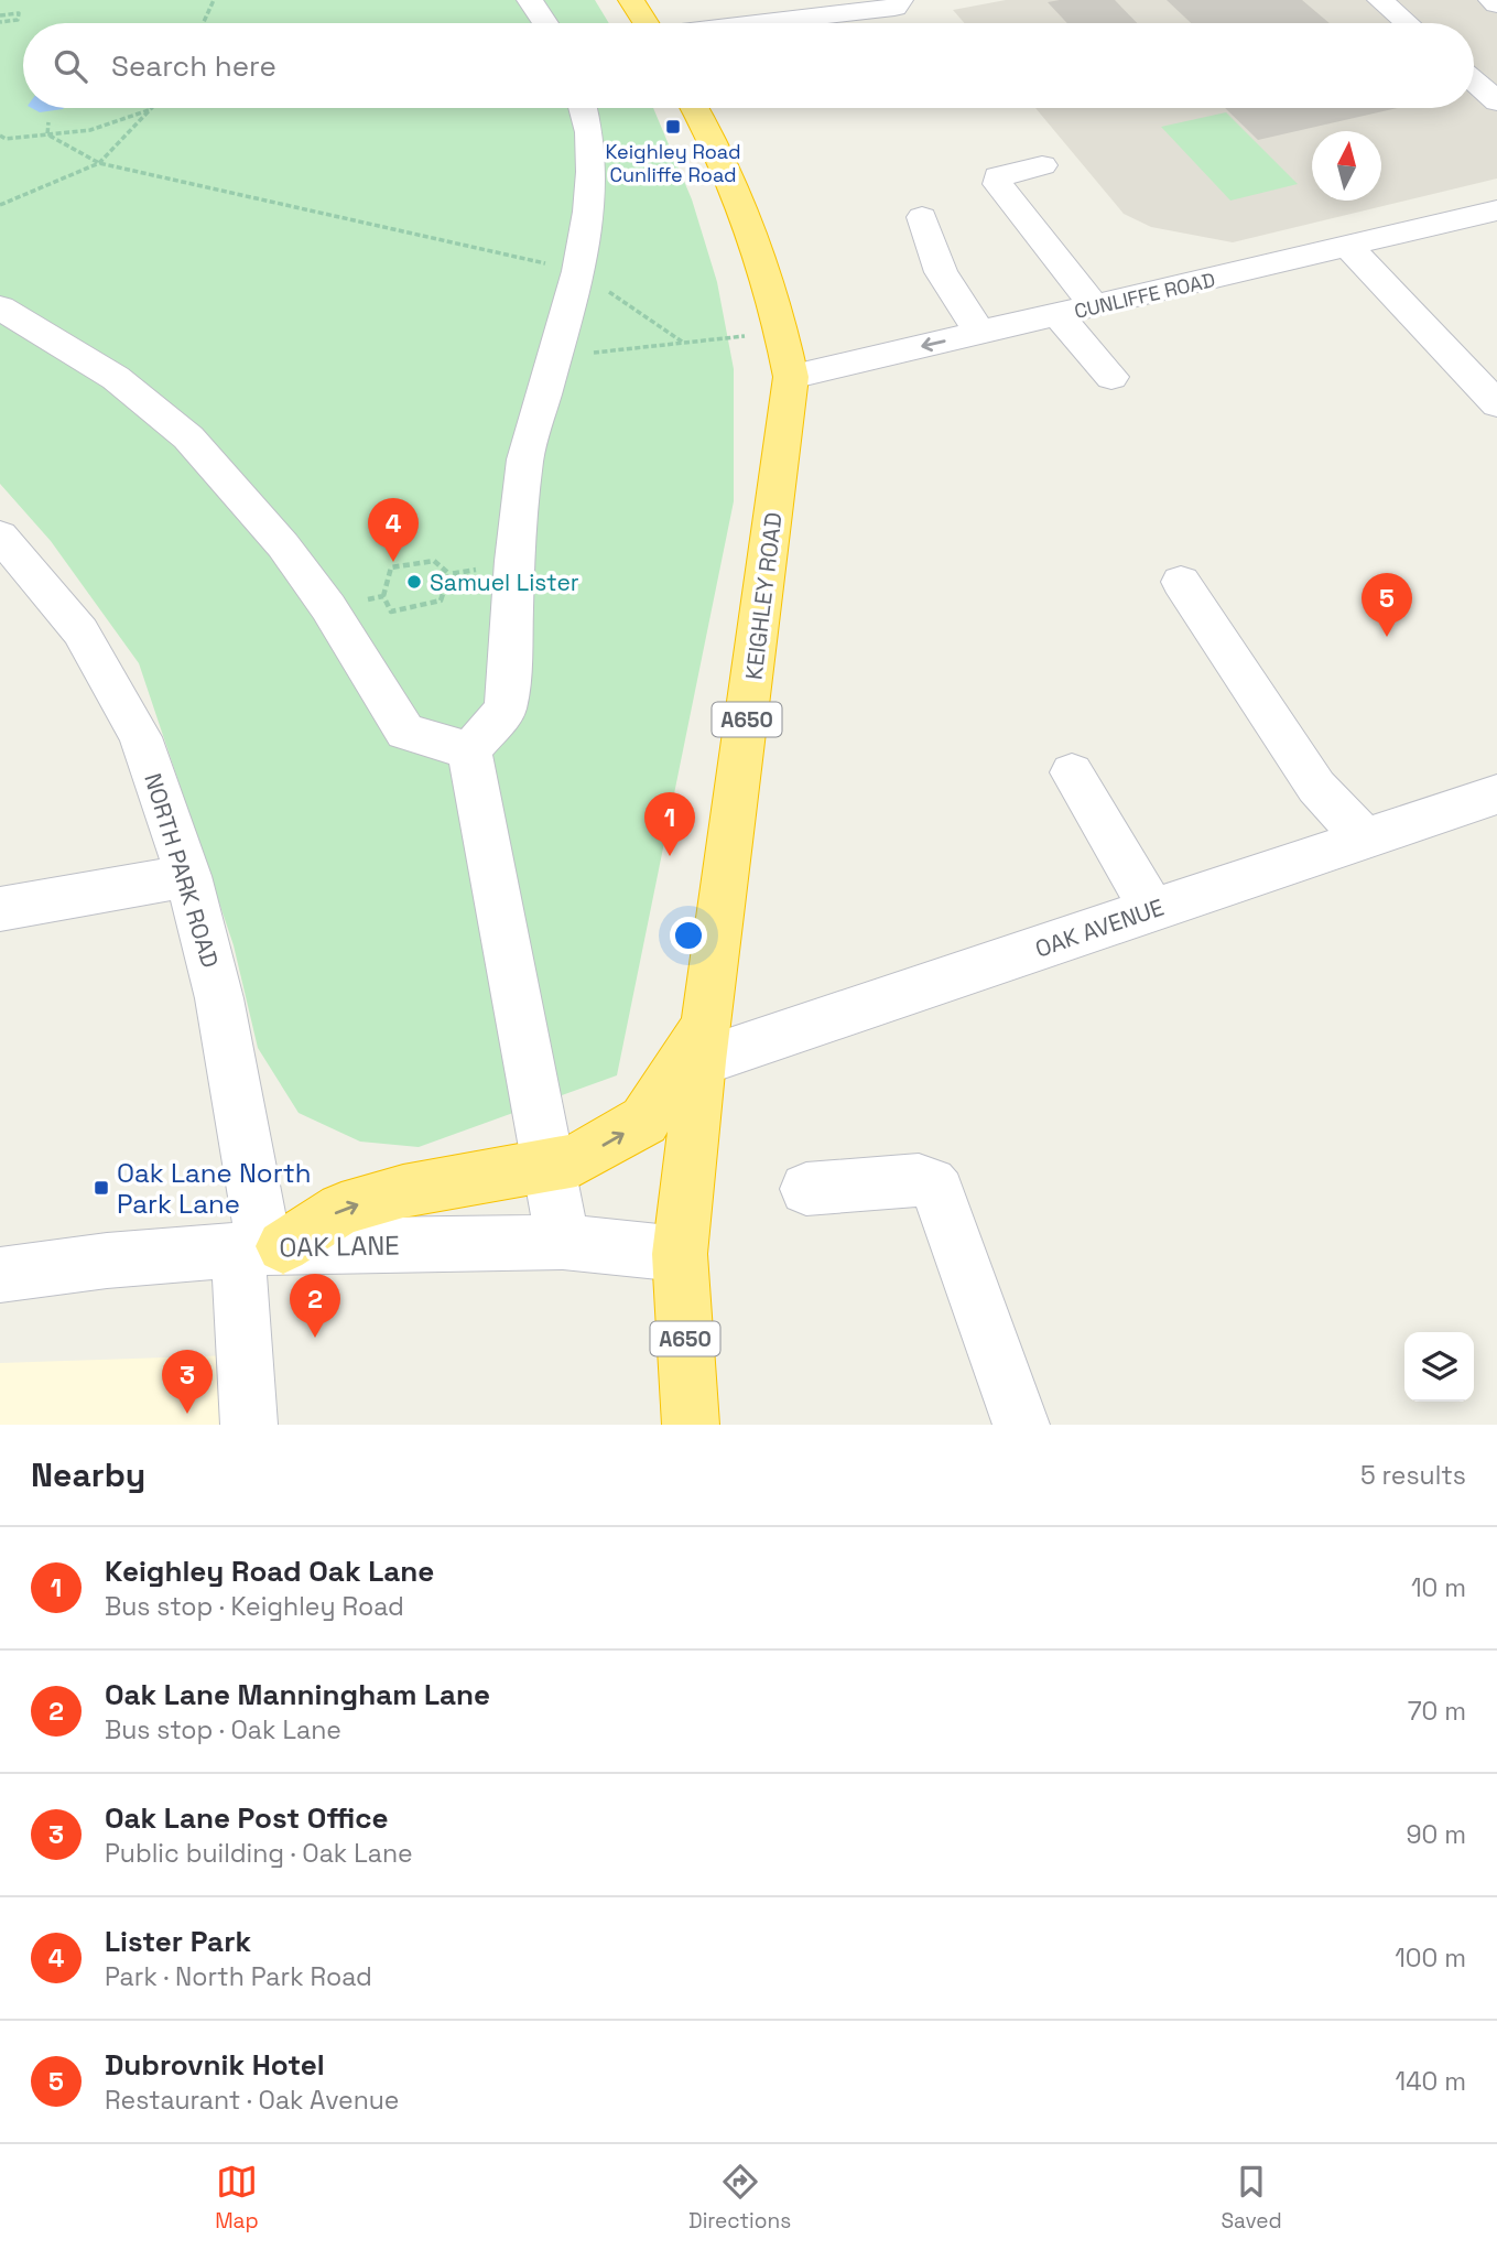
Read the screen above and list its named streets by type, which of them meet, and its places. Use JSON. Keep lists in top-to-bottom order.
{
  "streets": {
    "highway": ["KEIGHLEY ROAD", "A650"],
    "street": [
      "CUNLIFFE ROAD",
      "NORTH PARK ROAD",
      "OAK AVENUE",
      "OAK LANE"
    ]
  },
  "crossings": [
    ["CUNLIFFE ROAD", "KEIGHLEY ROAD"],
    ["KEIGHLEY ROAD", "A650"],
    ["KEIGHLEY ROAD", "OAK AVENUE"],
    ["KEIGHLEY ROAD", "OAK LANE"],
    ["A650", "OAK LANE"],
    ["NORTH PARK ROAD", "OAK LANE"]
  ],
  "places": {
    "transit": ["Keighley Road Cunliffe Road", "Oak Lane North Park Lane"],
    "other": ["Samuel Lister"]
  },
  "north": "top",
  "page": {
    "search": "Search here",
    "pins": [
      "4",
      "5",
      "1",
      "2",
      "3"
    ],
    "heading": ["Nearby", "5 results"],
    "list": [
      {
        "mark": "1",
        "name": "Keighley Road Oak Lane",
        "note": "Bus stop · Keighley Road",
        "value": "10 m"
      },
      {
        "mark": "2",
        "name": "Oak Lane Manningham Lane",
        "note": "Bus stop · Oak Lane",
        "value": "70 m"
      },
      {
        "mark": "3",
        "name": "Oak Lane Post Office",
        "note": "Public building · Oak Lane",
        "value": "90 m"
      },
      {
        "mark": "4",
        "name": "Lister Park",
        "note": "Park · North Park Road",
        "value": "100 m"
      },
      {
        "mark": "5",
        "name": "Dubrovnik Hotel",
        "note": "Restaurant · Oak Avenue",
        "value": "140 m"
      }
    ],
    "nav": ["Map", "Directions", "Saved"]
  }
}
